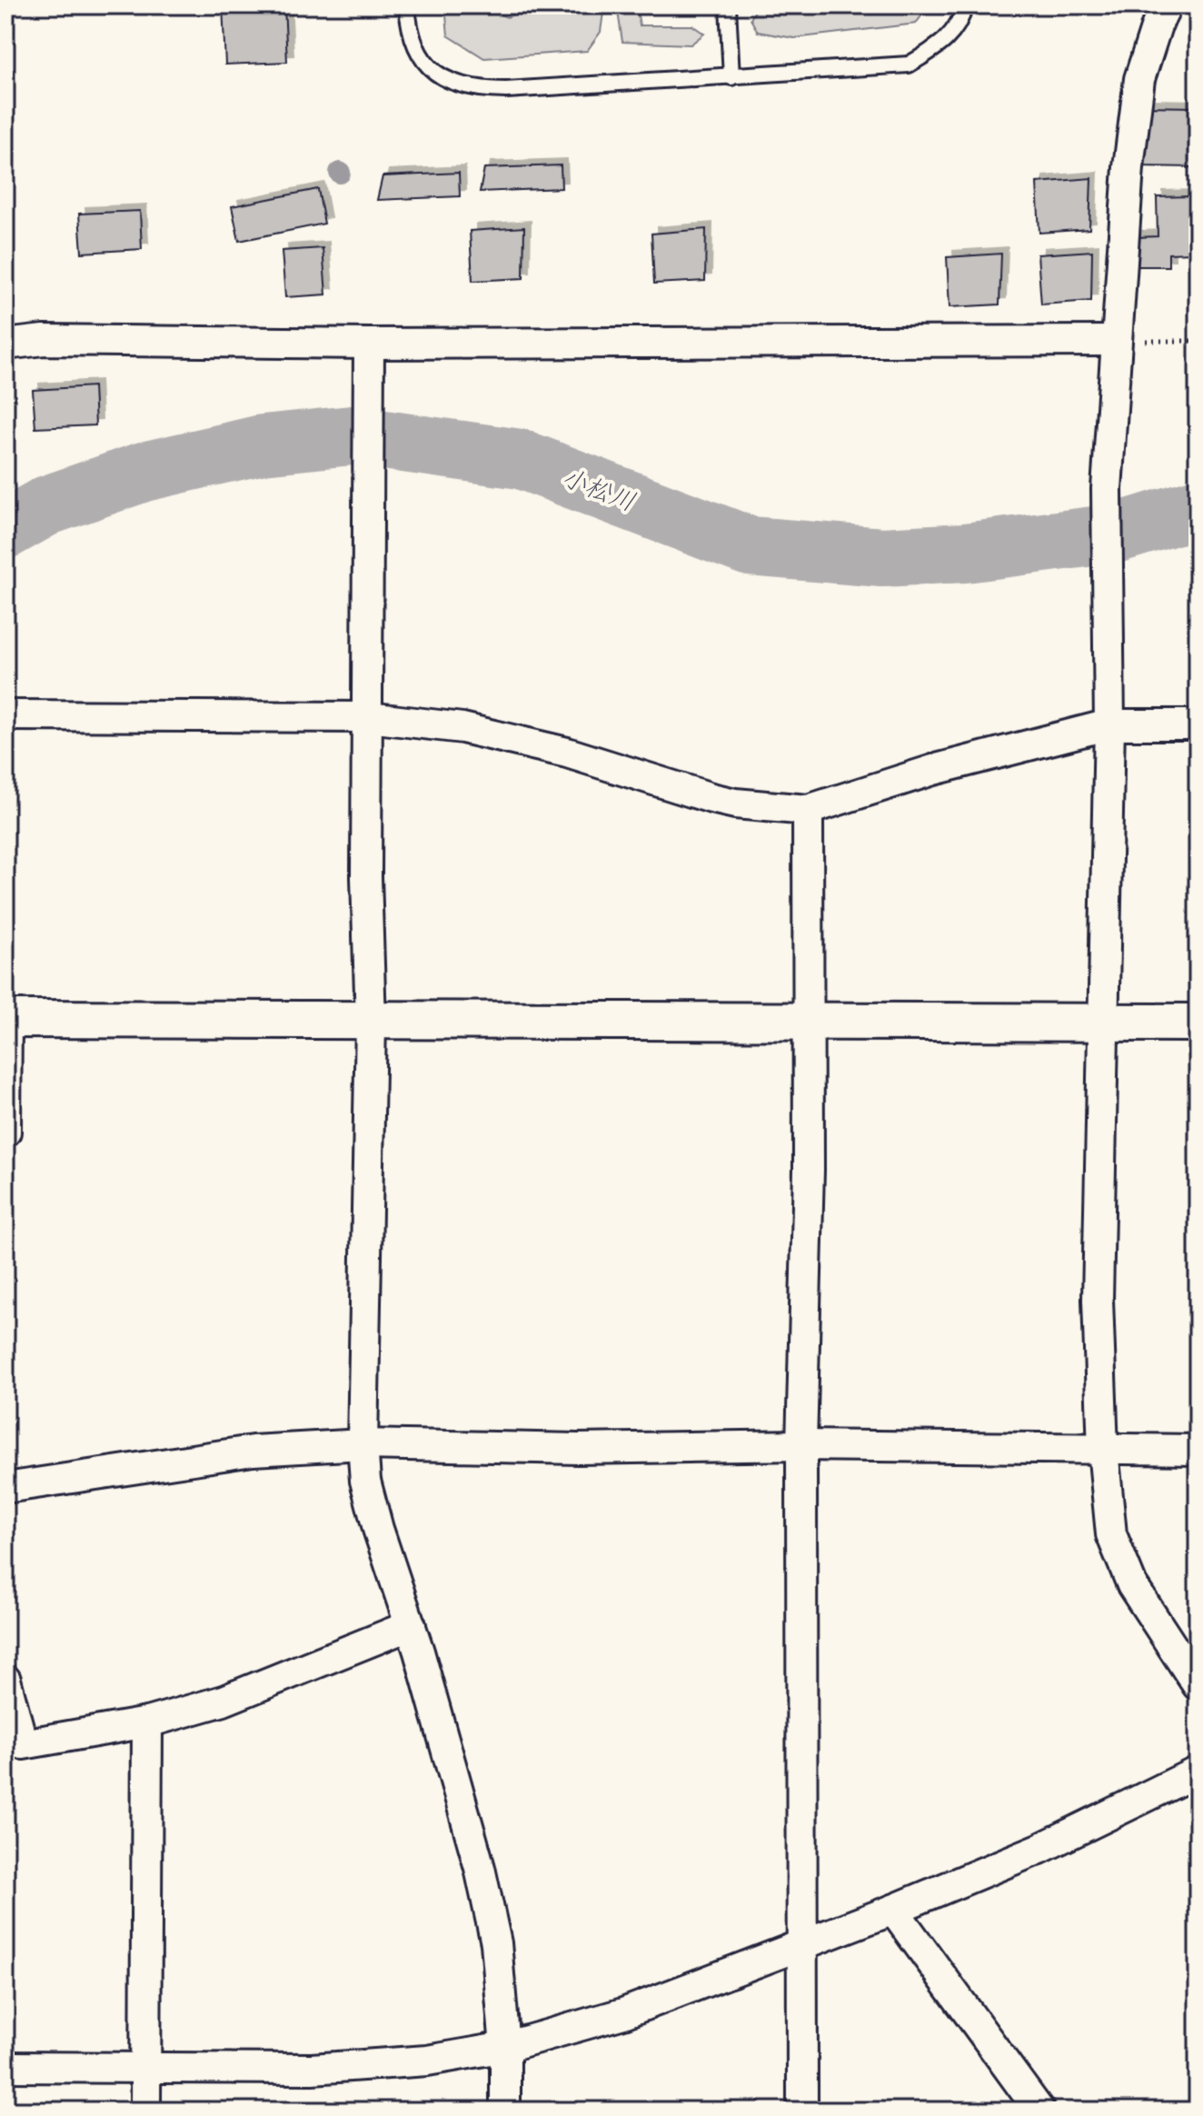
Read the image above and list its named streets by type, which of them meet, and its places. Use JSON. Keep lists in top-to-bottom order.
{
  "water": ["小松川"]
}
